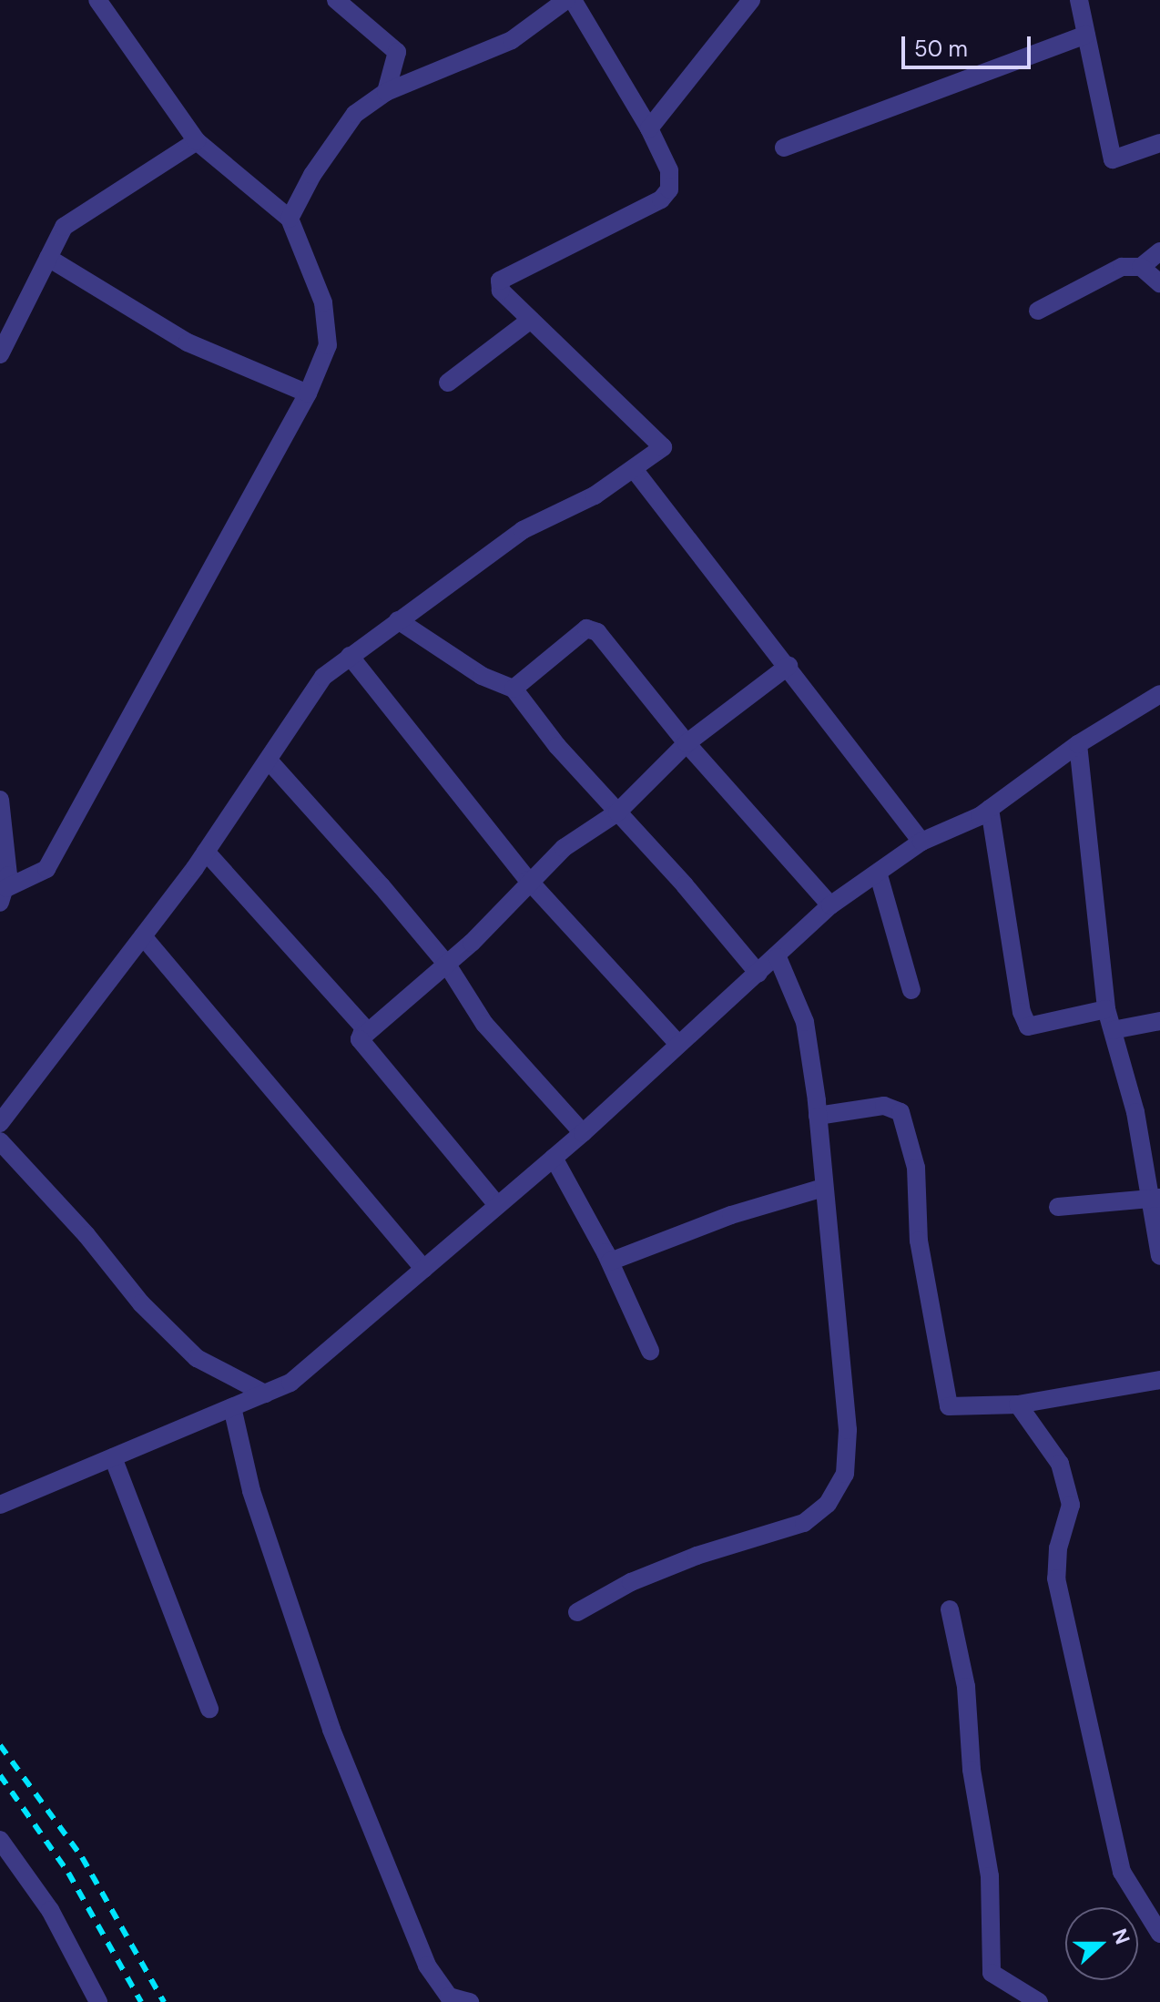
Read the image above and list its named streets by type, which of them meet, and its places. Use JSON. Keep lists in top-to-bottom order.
{
  "scale_bar": "50 m",
  "north": "right"
}
